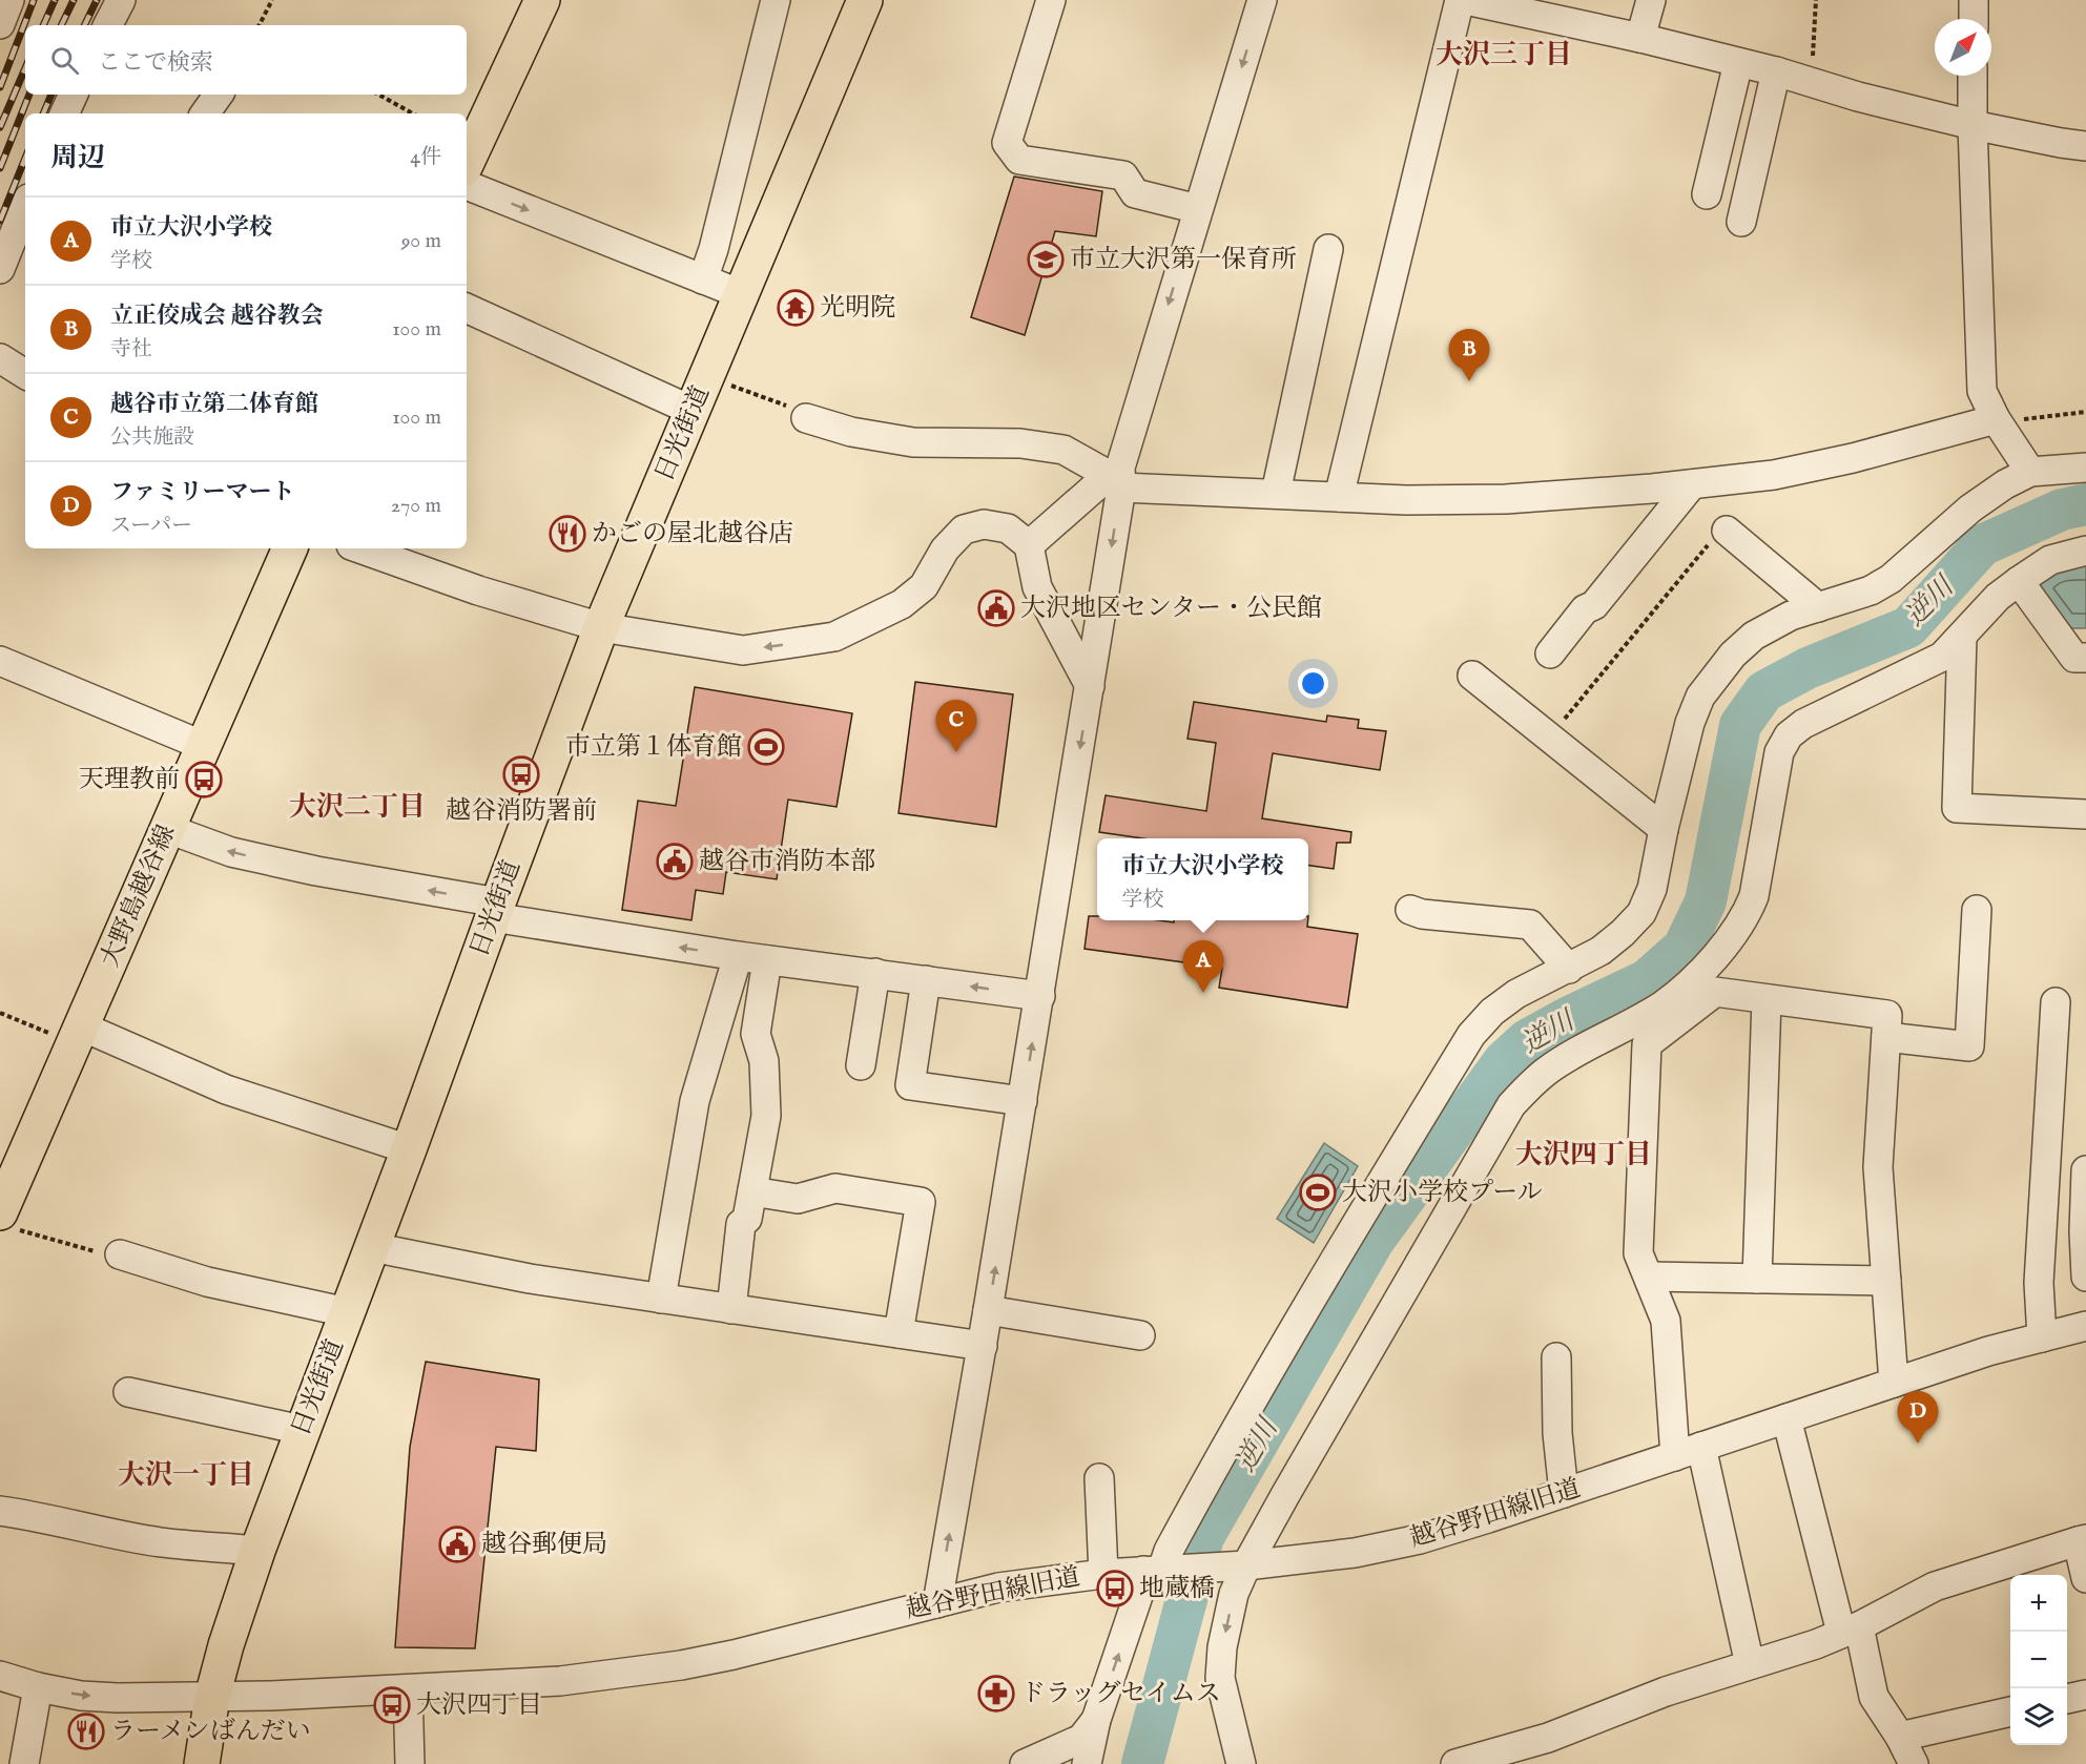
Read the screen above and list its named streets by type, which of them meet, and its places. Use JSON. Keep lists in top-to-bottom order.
{
  "streets": {
    "main road": ["日光街道", "大野島越谷線"],
    "street": ["越谷野田線旧道"]
  },
  "crossings": [
    ["日光街道", "越谷野田線旧道"]
  ],
  "districts": [
    "大沢三丁目",
    "大沢二丁目",
    "大沢四丁目",
    "大沢一丁目"
  ],
  "water": ["逆川"],
  "places": {
    "school or university": ["市立大沢第一保育所"],
    "temple": ["光明院"],
    "restaurant": ["かごの屋北越谷店", "ラーメンばんだい"],
    "public building": ["大沢地区センター・公民館", "越谷市消防本部", "越谷郵便局"],
    "sports": ["市立第１体育館", "大沢小学校プール"],
    "bus stop": [
      "越谷消防署前",
      "天理教前",
      "地蔵橋",
      "大沢四丁目"
    ],
    "pharmacy": ["ドラッグセイムス"]
  },
  "north": "top right",
  "page": {
    "search": "ここで検索",
    "heading": ["周辺", "4件"],
    "list": [
      {
        "mark": "A",
        "name": "市立大沢小学校",
        "note": "学校",
        "value": "90 m"
      },
      {
        "mark": "B",
        "name": "立正佼成会 越谷教会",
        "note": "寺社",
        "value": "100 m"
      },
      {
        "mark": "C",
        "name": "越谷市立第二体育館",
        "note": "公共施設",
        "value": "100 m"
      },
      {
        "mark": "D",
        "name": "ファミリーマート",
        "note": "スーパー",
        "value": "270 m"
      }
    ],
    "pins": [
      "B",
      "C",
      "A",
      "D"
    ],
    "popup": ["市立大沢小学校", "学校"],
    "map_buttons": ["+", "−"]
  }
}
